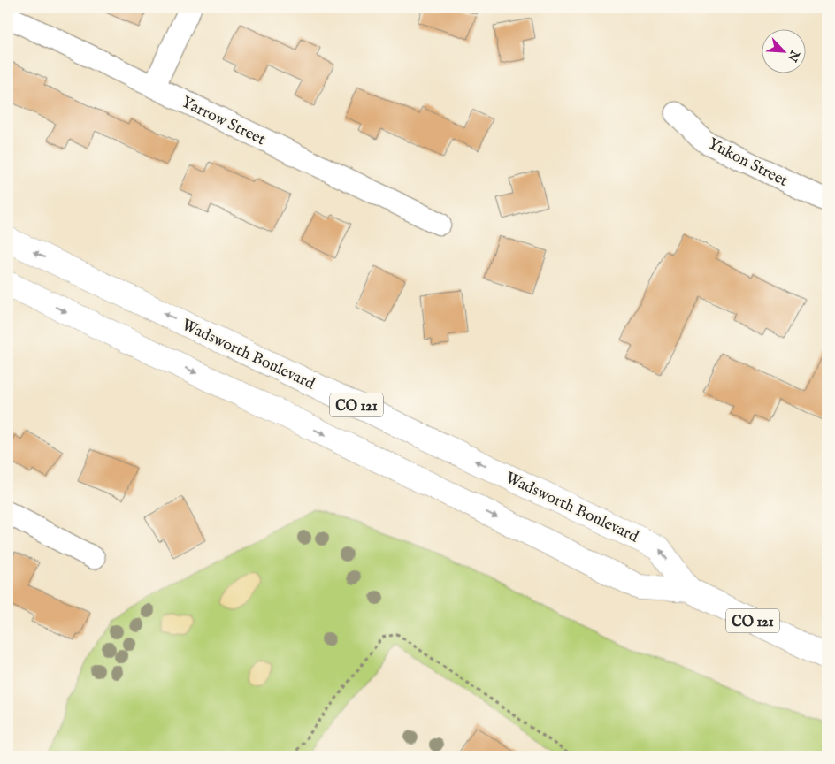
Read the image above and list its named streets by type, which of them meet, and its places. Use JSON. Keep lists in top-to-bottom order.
{
  "streets": {
    "main road": ["Wadsworth Boulevard", "CO 121"],
    "street": ["Yarrow Street", "Yukon Street"]
  },
  "north": "bottom right"
}
